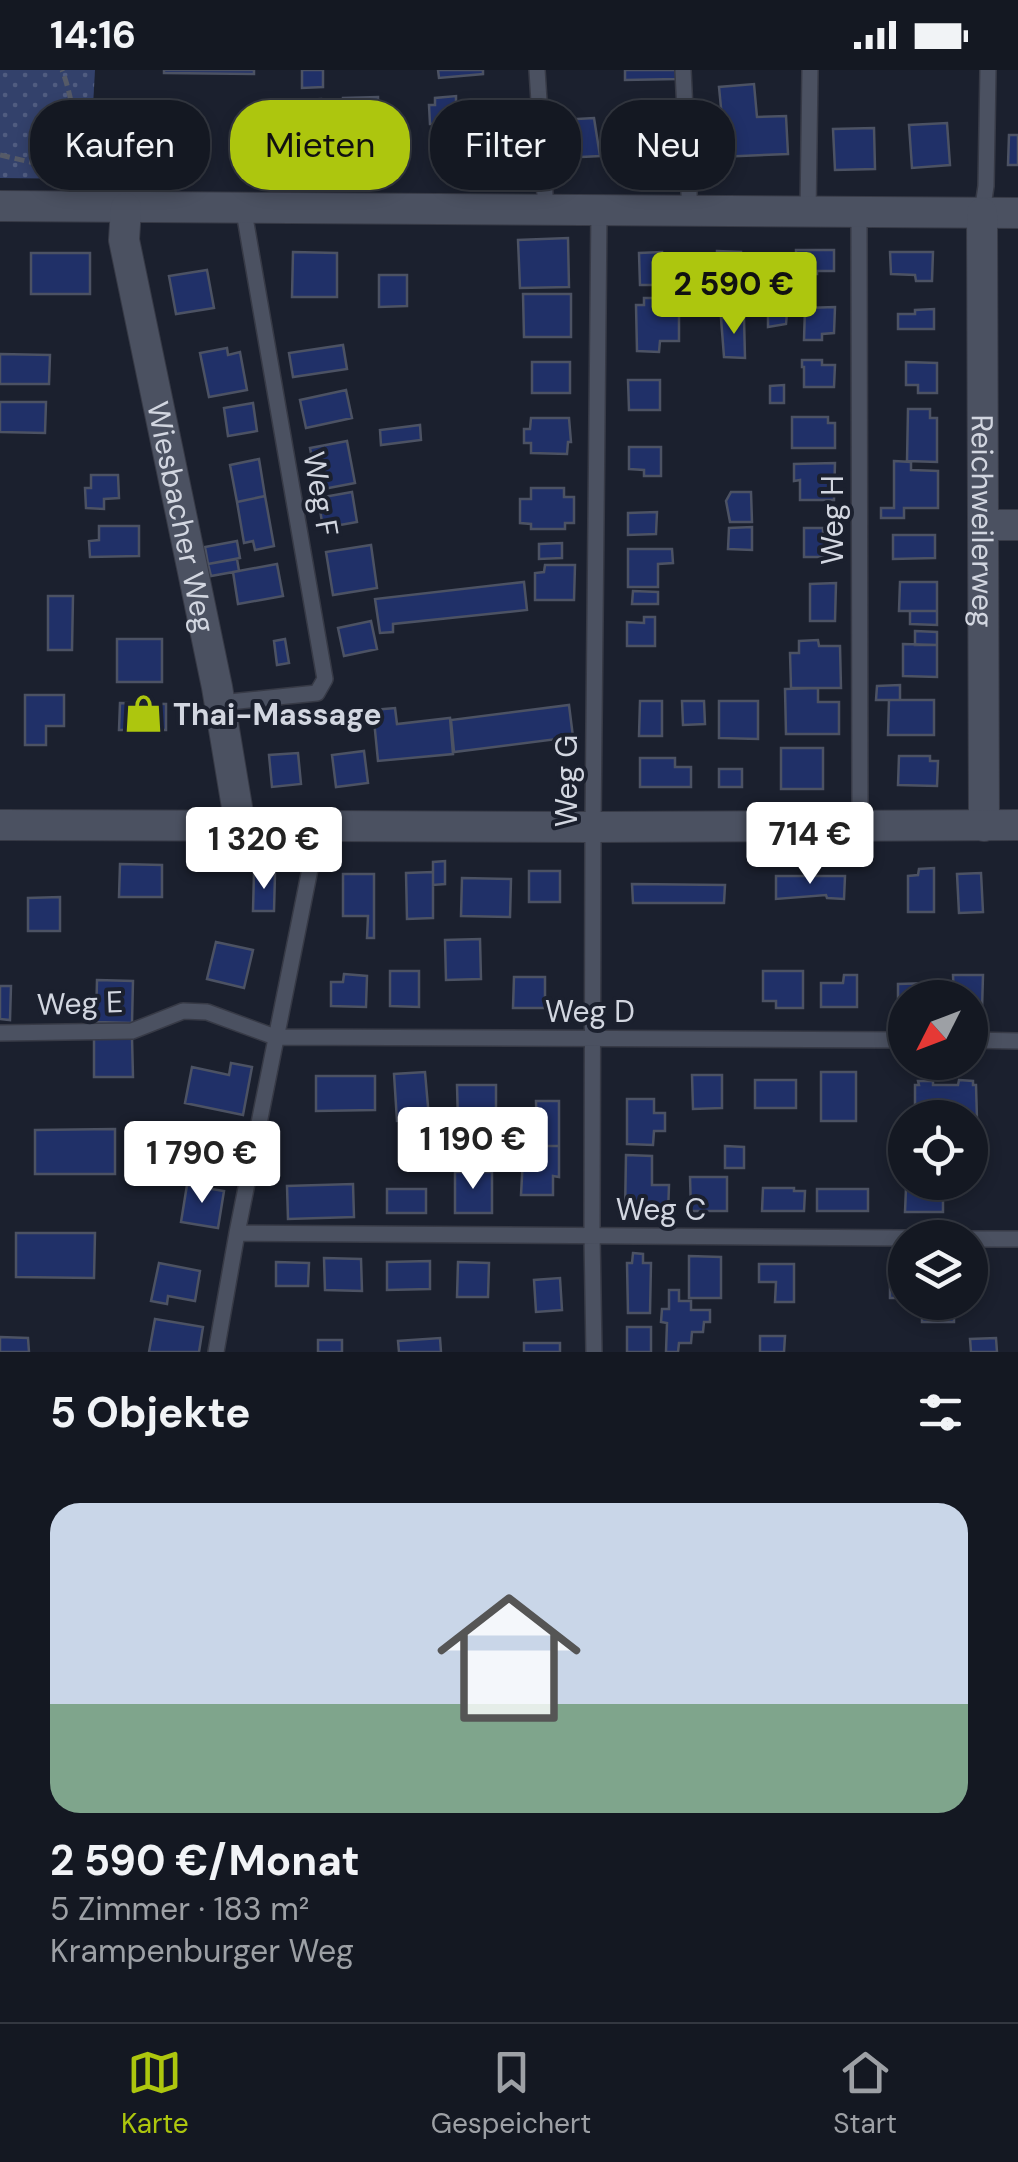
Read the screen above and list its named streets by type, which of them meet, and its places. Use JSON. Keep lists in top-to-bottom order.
{
  "streets": {
    "street": ["Wiesbacher Weg", "Reichweilerweg"],
    "lane": [
      "Weg F",
      "Weg H",
      "Weg G",
      "Weg E",
      "Weg D",
      "Weg C"
    ]
  },
  "crossings": [
    ["Weg F", "Wiesbacher Weg"],
    ["Weg G", "Weg D"],
    ["Weg G", "Weg C"],
    ["Weg E", "Weg D"]
  ],
  "places": {
    "shop": ["Thai-Massage"]
  },
  "north": "bottom left",
  "page": {
    "status": "14:16",
    "chip": [
      "Kaufen",
      "Mieten",
      "Filter",
      "Neu"
    ],
    "price": [
      "2 590 €",
      "714 €",
      "1 320 €",
      "1 190 €",
      "1 790 €"
    ],
    "heading": "5 Objekte",
    "list": [
      {
        "name": "2 590 €/Monat",
        "note": "5 Zimmer · 183 m² · Krampenburger Weg"
      }
    ],
    "tabs": ["Karte", "Gespeichert", "Start"]
  }
}
